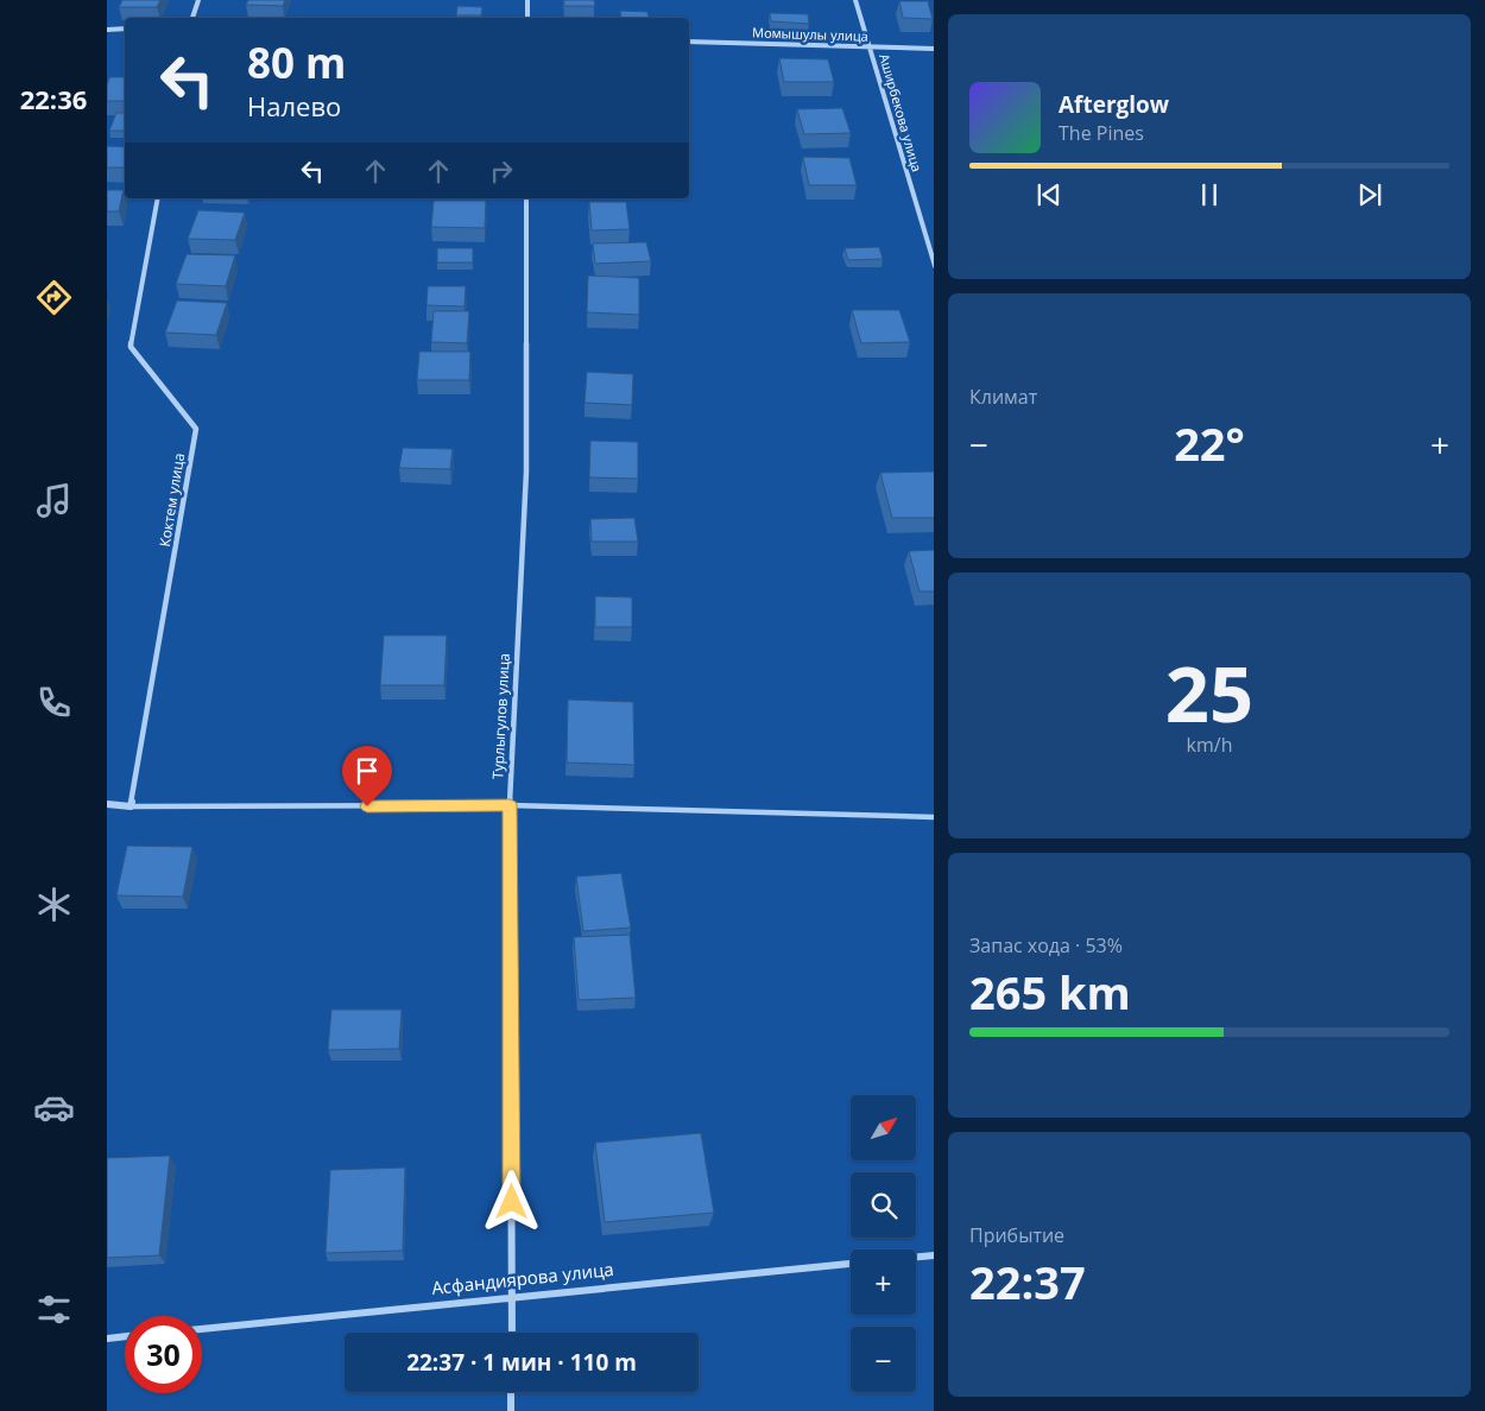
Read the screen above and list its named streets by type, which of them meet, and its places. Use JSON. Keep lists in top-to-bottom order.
{
  "streets": {
    "street": [
      "Момышулы улица",
      "Аширбекова улица",
      "Коктем улица",
      "Турлыгулов улица",
      "Асфандиярова улица"
    ]
  },
  "crossings": [
    ["Момышулы улица", "Аширбекова улица"],
    ["Турлыгулов улица", "Асфандиярова улица"]
  ],
  "north": "top right",
  "page": {
    "tabs": "22:36",
    "turn": ["80 m", "Налево"],
    "song": ["Afterglow", "The Pines"],
    "tile": [
      "Климат",
      ["25", "km/h"],
      ["Запас хода · 53%", "265 km"],
      ["Прибытие", "22:37"]
    ],
    "heat": ["−", "22°", "+"],
    "map_buttons": ["+", "−"],
    "limit": "30",
    "trip": "22:37 · 1 мин · 110 m"
  }
}
